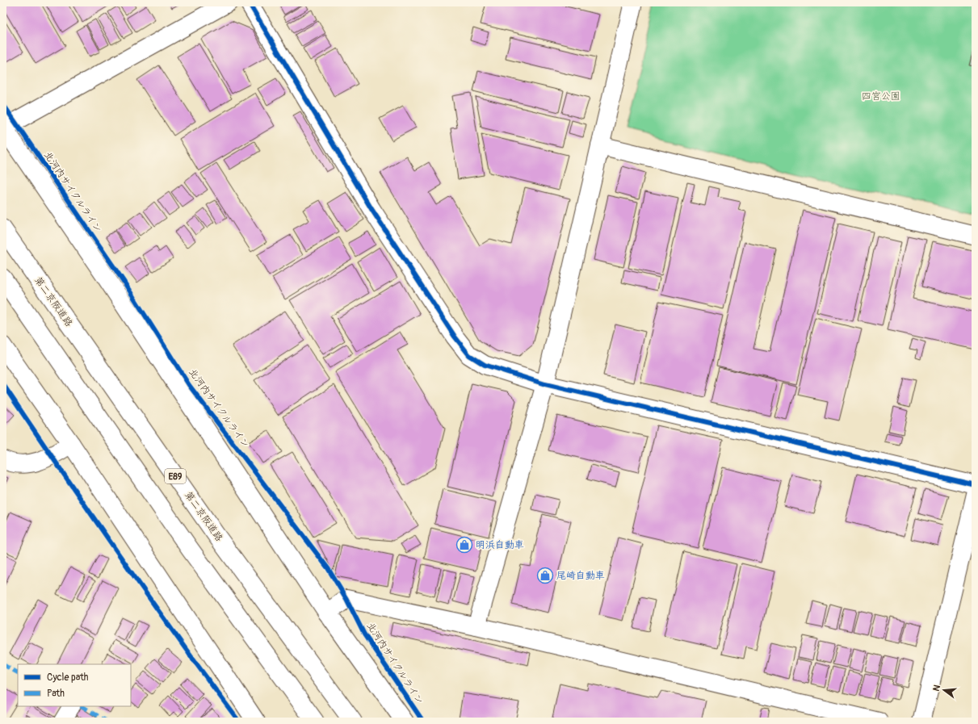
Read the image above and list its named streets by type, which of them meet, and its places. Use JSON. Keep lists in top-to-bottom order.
{
  "streets": {
    "main road": ["第二京阪道路", "E89"],
    "cycle path": ["北河内サイクルライン"]
  },
  "parks": ["四宮公園"],
  "places": {
    "shop": ["明浜自動車", "尾崎自動車"]
  },
  "legend": ["Cycle path", "Path"],
  "north": "left"
}
